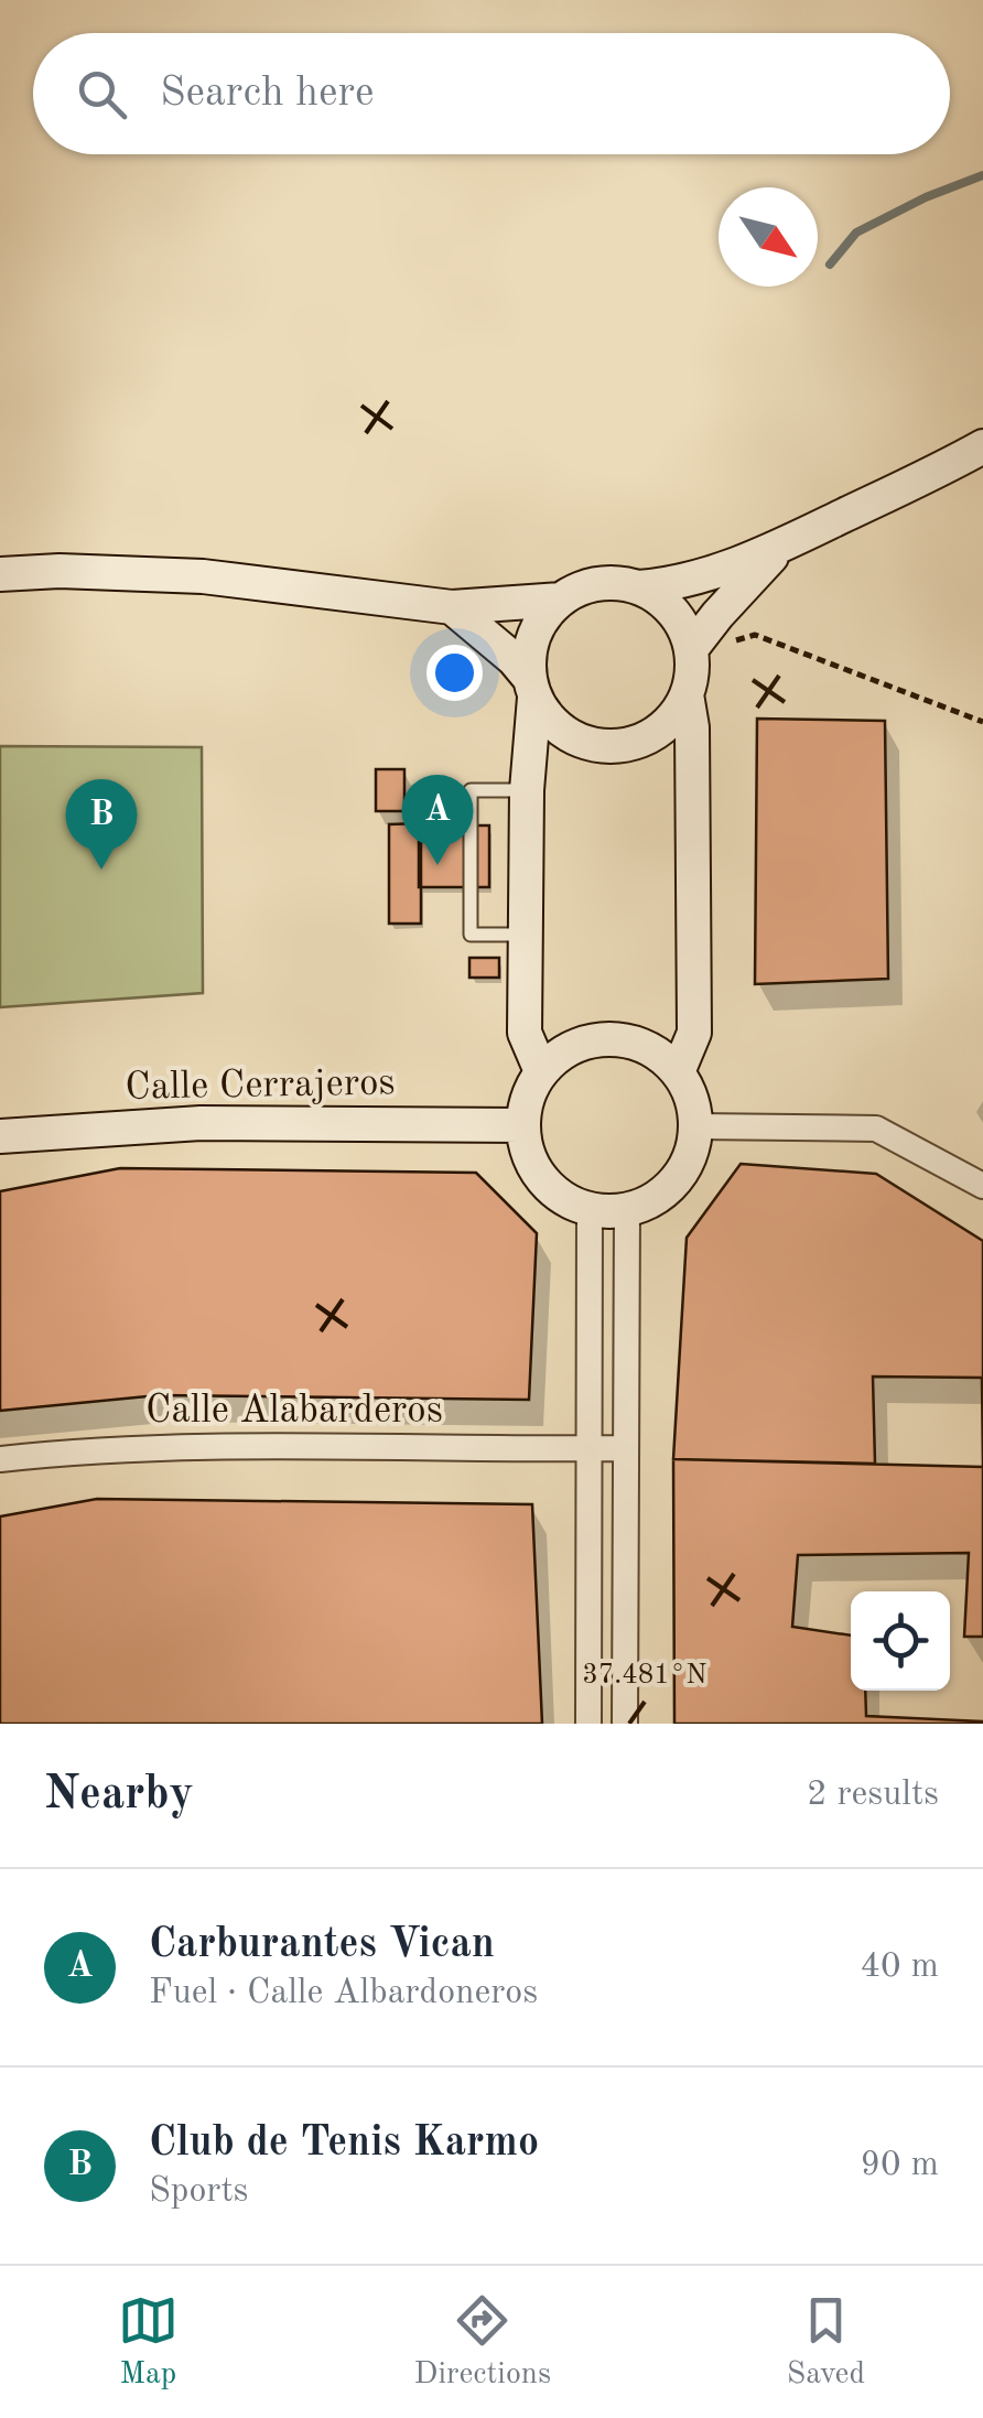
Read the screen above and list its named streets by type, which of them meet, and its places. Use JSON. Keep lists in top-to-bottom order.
{
  "streets": {
    "street": ["Calle Cerrajeros", "Calle Alabarderos"]
  },
  "north": "bottom right",
  "page": {
    "search": "Search here",
    "pins": ["A", "B"],
    "heading": ["Nearby", "2 results"],
    "list": [
      {
        "mark": "A",
        "name": "Carburantes Vican",
        "note": "Fuel · Calle Albardoneros",
        "value": "40 m"
      },
      {
        "mark": "B",
        "name": "Club de Tenis Karmo",
        "note": "Sports",
        "value": "90 m"
      }
    ],
    "nav": ["Map", "Directions", "Saved"]
  },
  "coordinates": ["37.481°N"]
}
